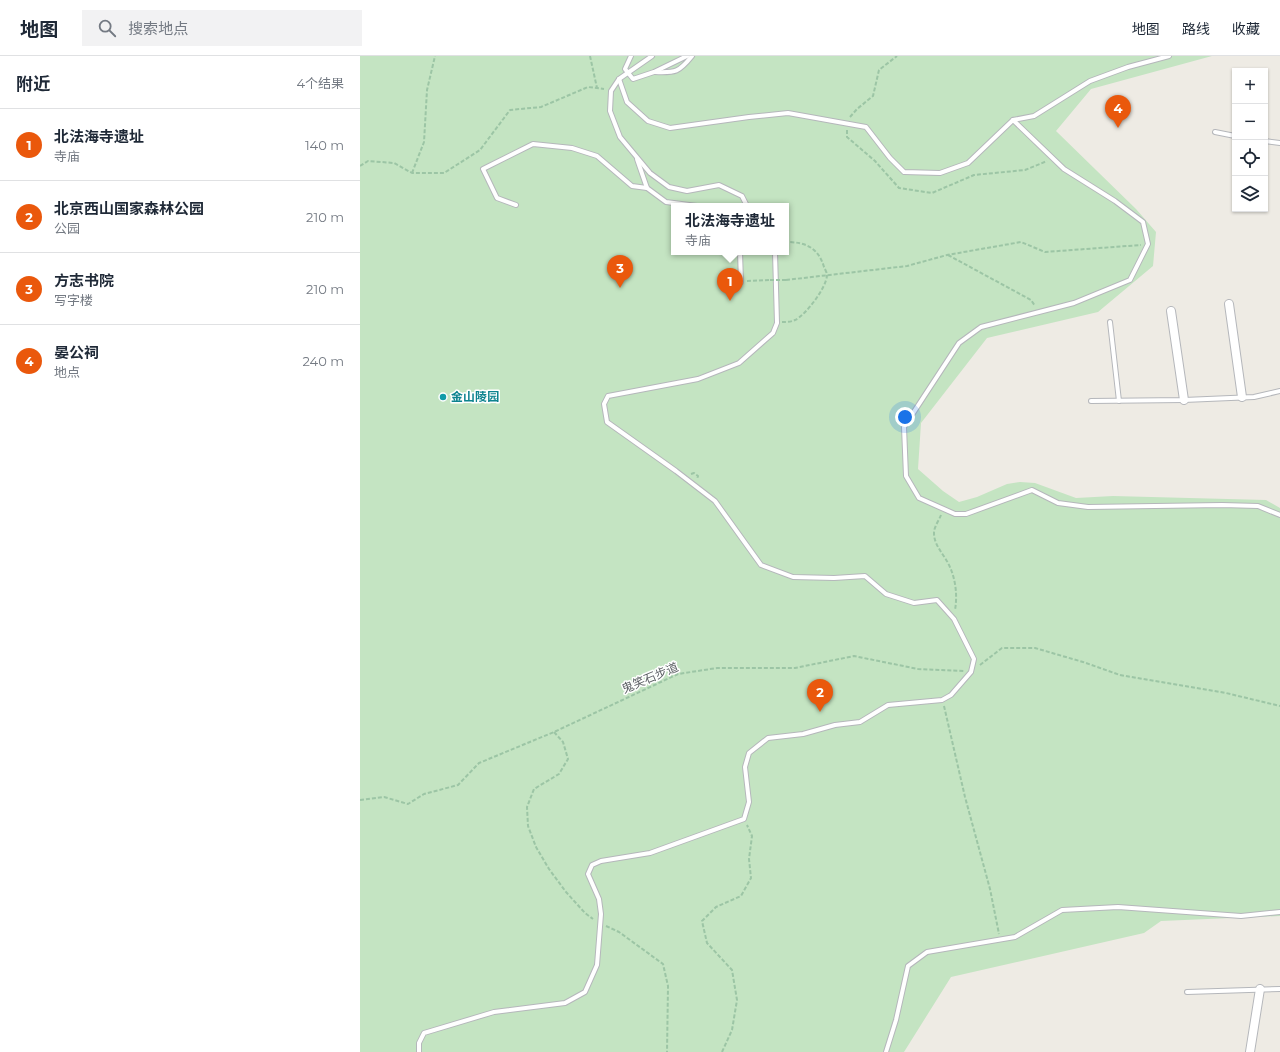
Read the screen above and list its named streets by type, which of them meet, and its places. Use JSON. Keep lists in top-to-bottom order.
{
  "streets": {
    "path": ["鬼笑石步道"]
  },
  "places": ["金山陵园"],
  "page": {
    "header": "地图",
    "search": "搜索地点",
    "nav": ["地图", "路线", "收藏"],
    "heading": ["附近", "4个结果"],
    "map_buttons": ["+", "−"],
    "pins": [
      "4",
      "3",
      "1",
      "2"
    ],
    "list": [
      {
        "mark": "1",
        "name": "北法海寺遗址",
        "note": "寺庙",
        "value": "140 m"
      },
      {
        "mark": "2",
        "name": "北京西山国家森林公园",
        "note": "公园",
        "value": "210 m"
      },
      {
        "mark": "3",
        "name": "方志书院",
        "note": "写字楼",
        "value": "210 m"
      },
      {
        "mark": "4",
        "name": "晏公祠",
        "note": "地点",
        "value": "240 m"
      }
    ],
    "popup": ["北法海寺遗址", "寺庙"]
  }
}
